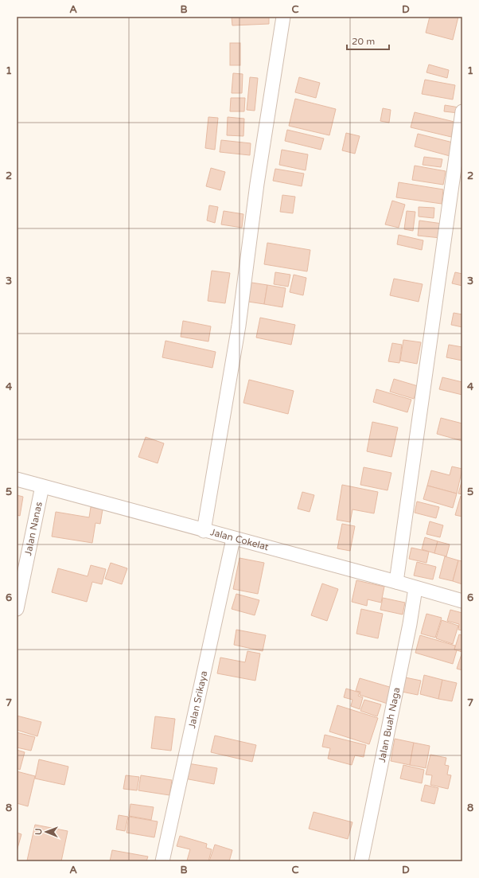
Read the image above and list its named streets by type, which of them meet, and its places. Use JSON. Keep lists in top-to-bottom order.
{
  "streets": {
    "street": [
      "Jalan Nanas",
      "Jalan Cokelat",
      "Jalan Srikaya",
      "Jalan Buah Naga"
    ]
  },
  "crossings": [
    ["Jalan Nanas", "Jalan Cokelat"],
    ["Jalan Cokelat", "Jalan Srikaya"],
    ["Jalan Cokelat", "Jalan Buah Naga"]
  ],
  "scale_bar": "20 m",
  "north": "left",
  "grid": {
    "columns": [
      "A",
      "B",
      "C",
      "D"
    ],
    "rows": [
      "1",
      "2",
      "3",
      "4",
      "5",
      "6",
      "7",
      "8"
    ]
  }
}
